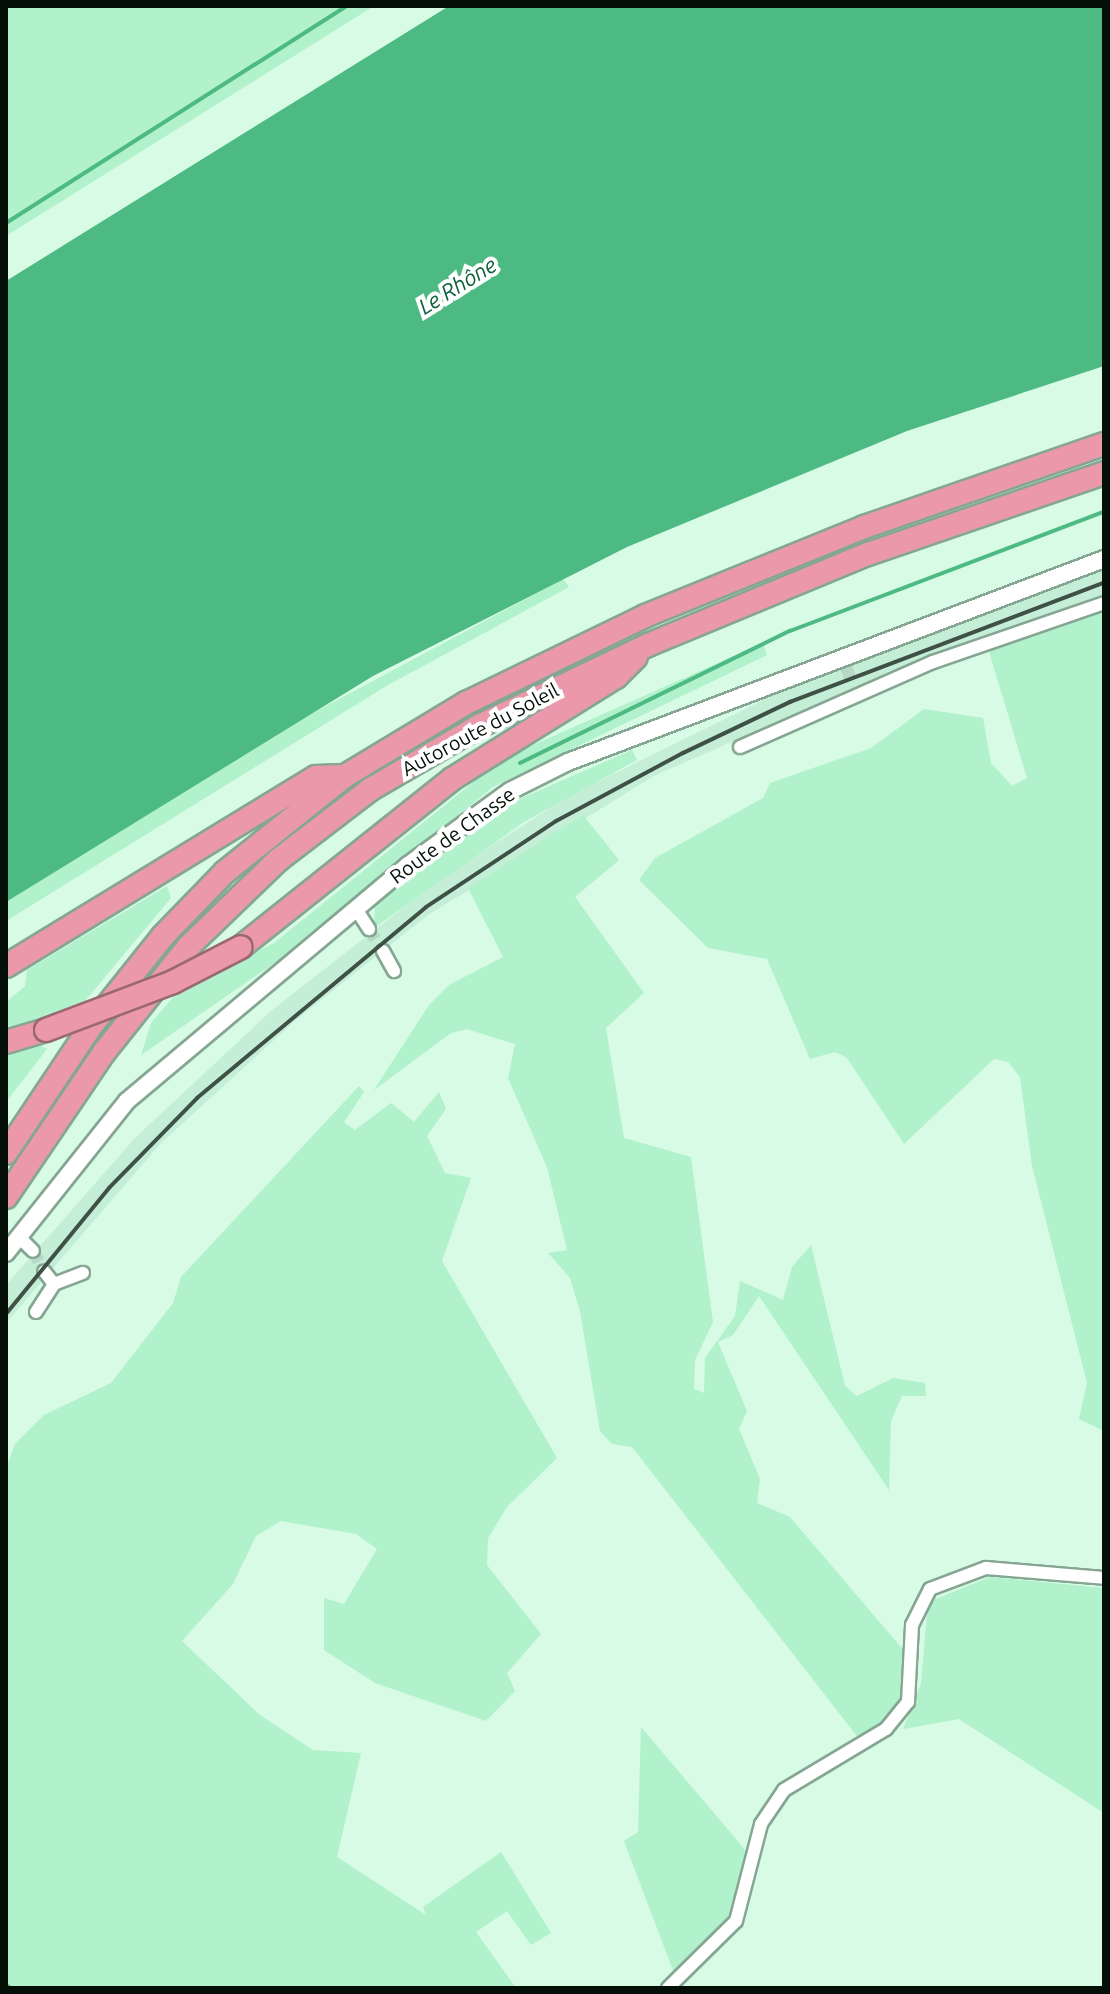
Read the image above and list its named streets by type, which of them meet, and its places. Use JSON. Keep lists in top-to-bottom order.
{
  "streets": {
    "highway": ["Autoroute du Soleil"],
    "main road": ["Route de Chasse"]
  },
  "water": ["Le Rhône"]
}
